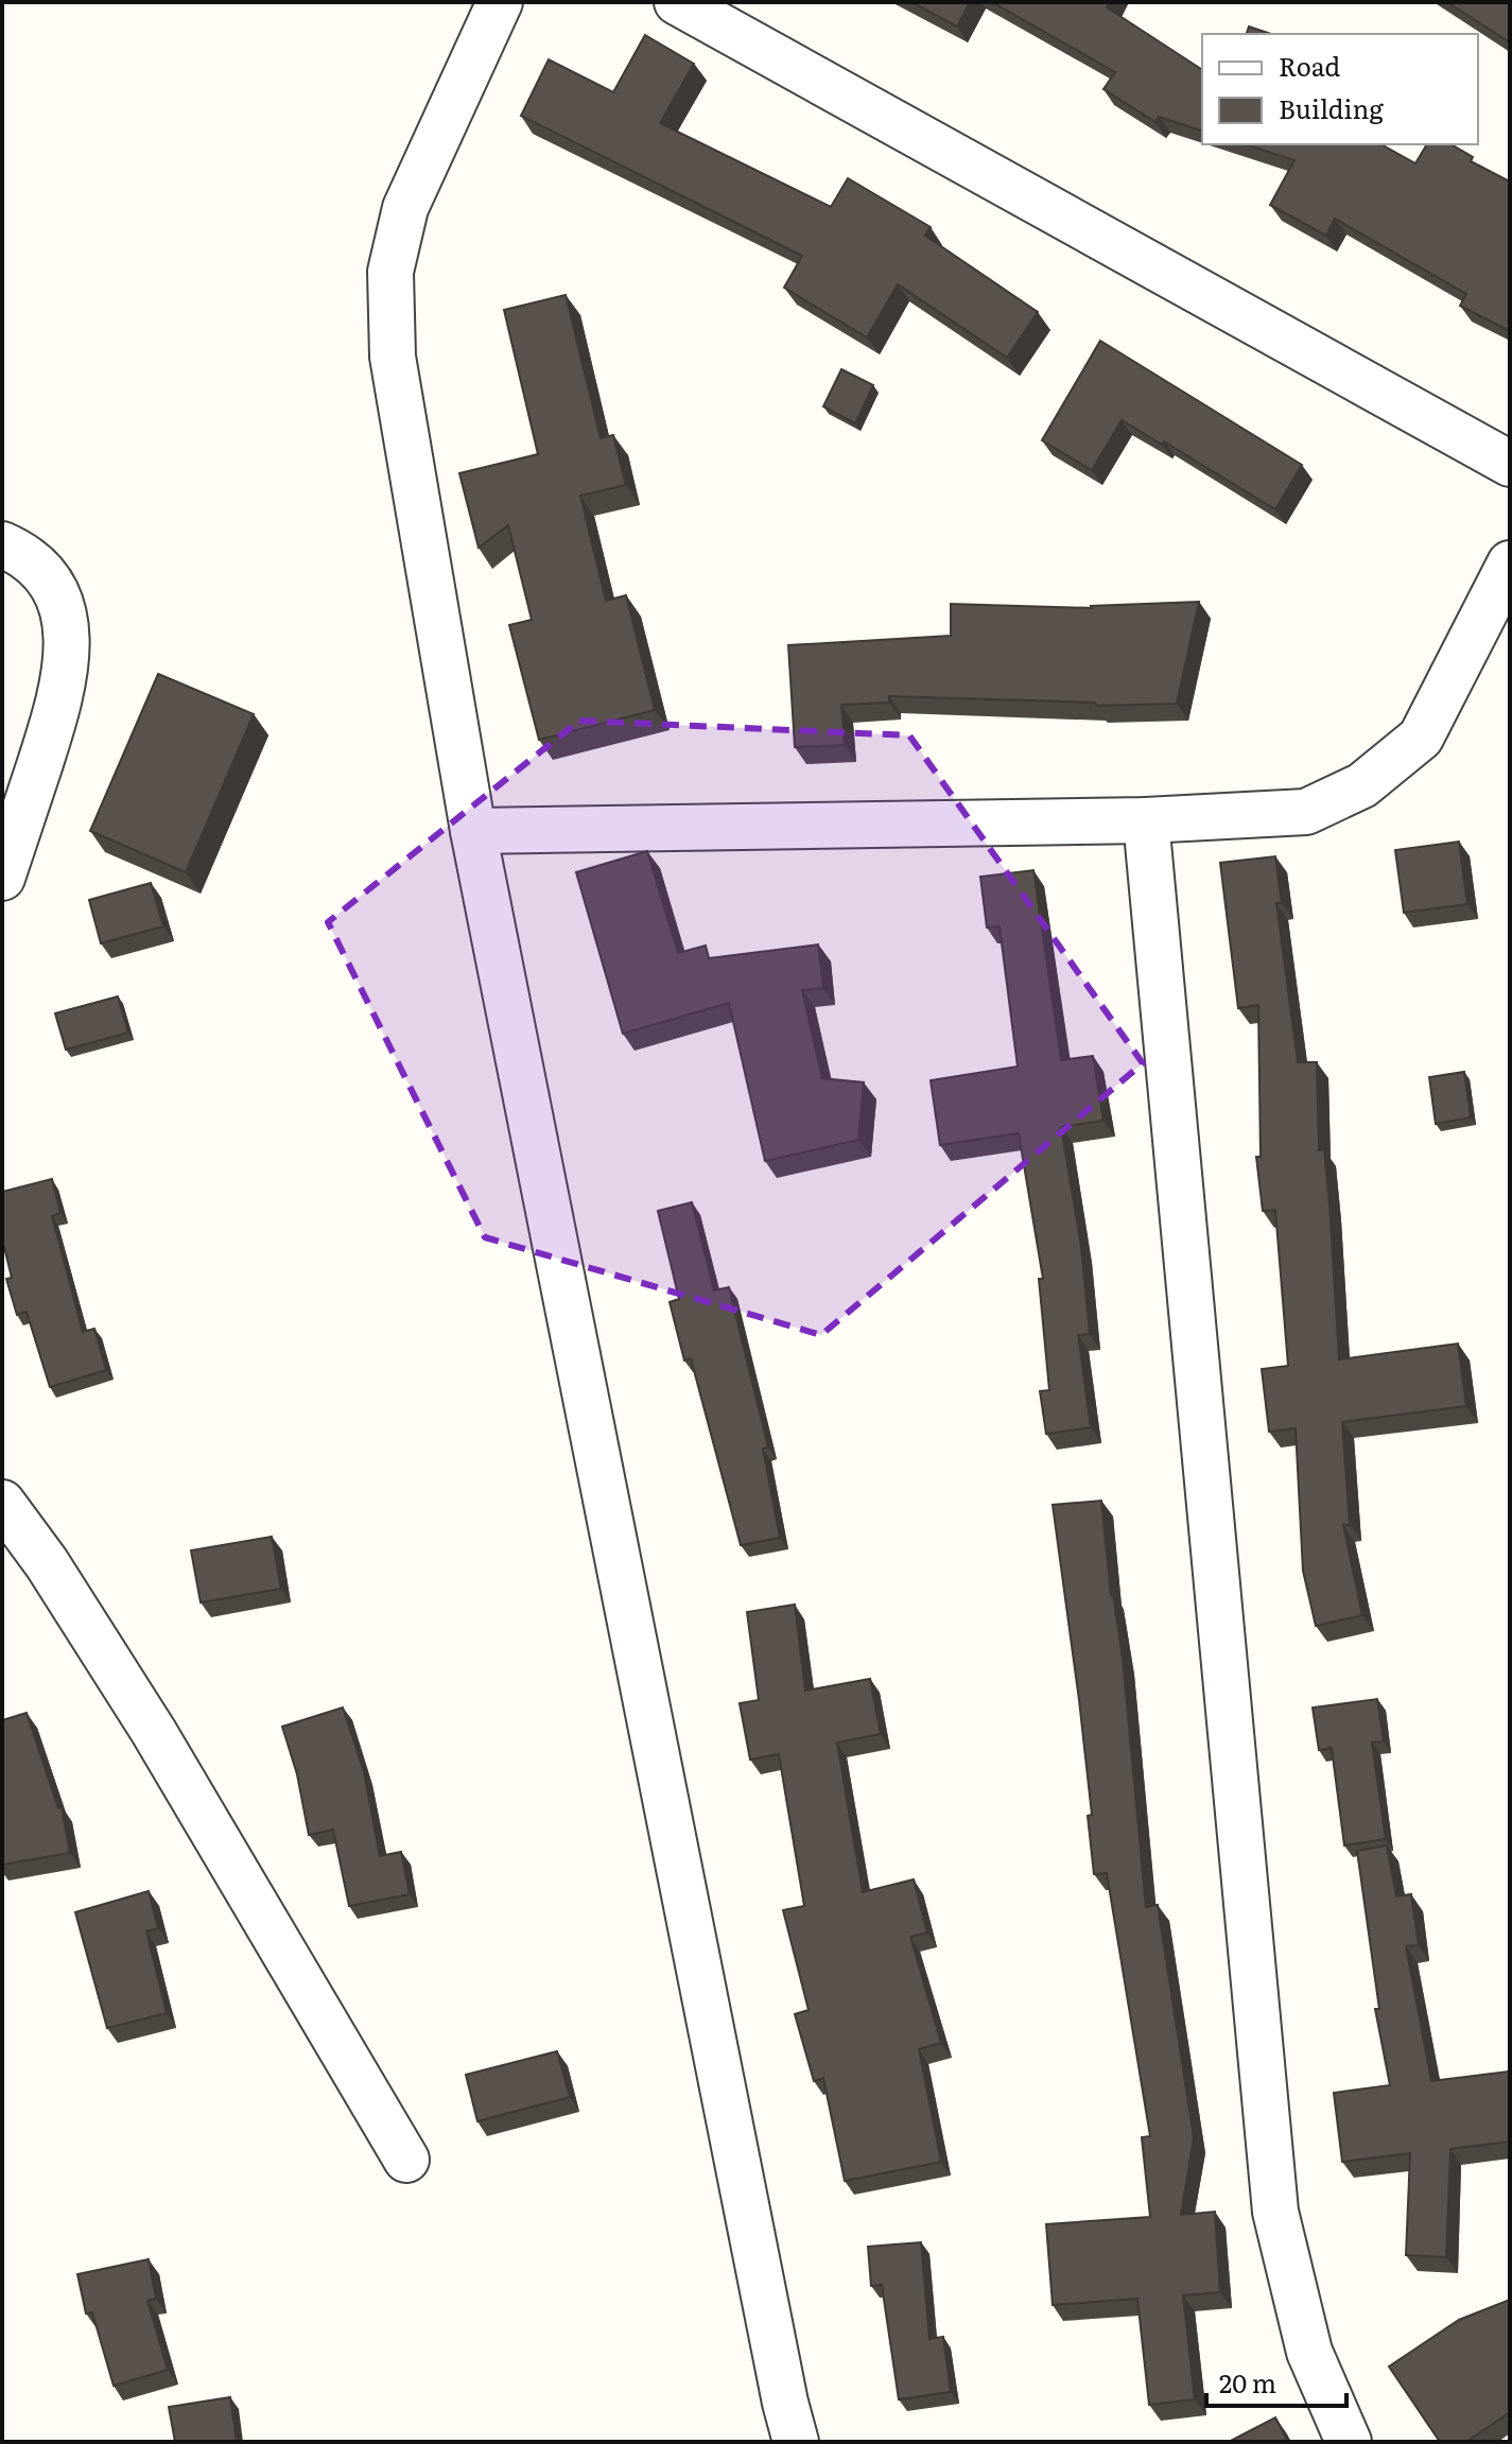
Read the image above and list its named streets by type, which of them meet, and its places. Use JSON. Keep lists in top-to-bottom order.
{
  "legend": ["Road", "Building"],
  "scale_bar": "20 m"
}
